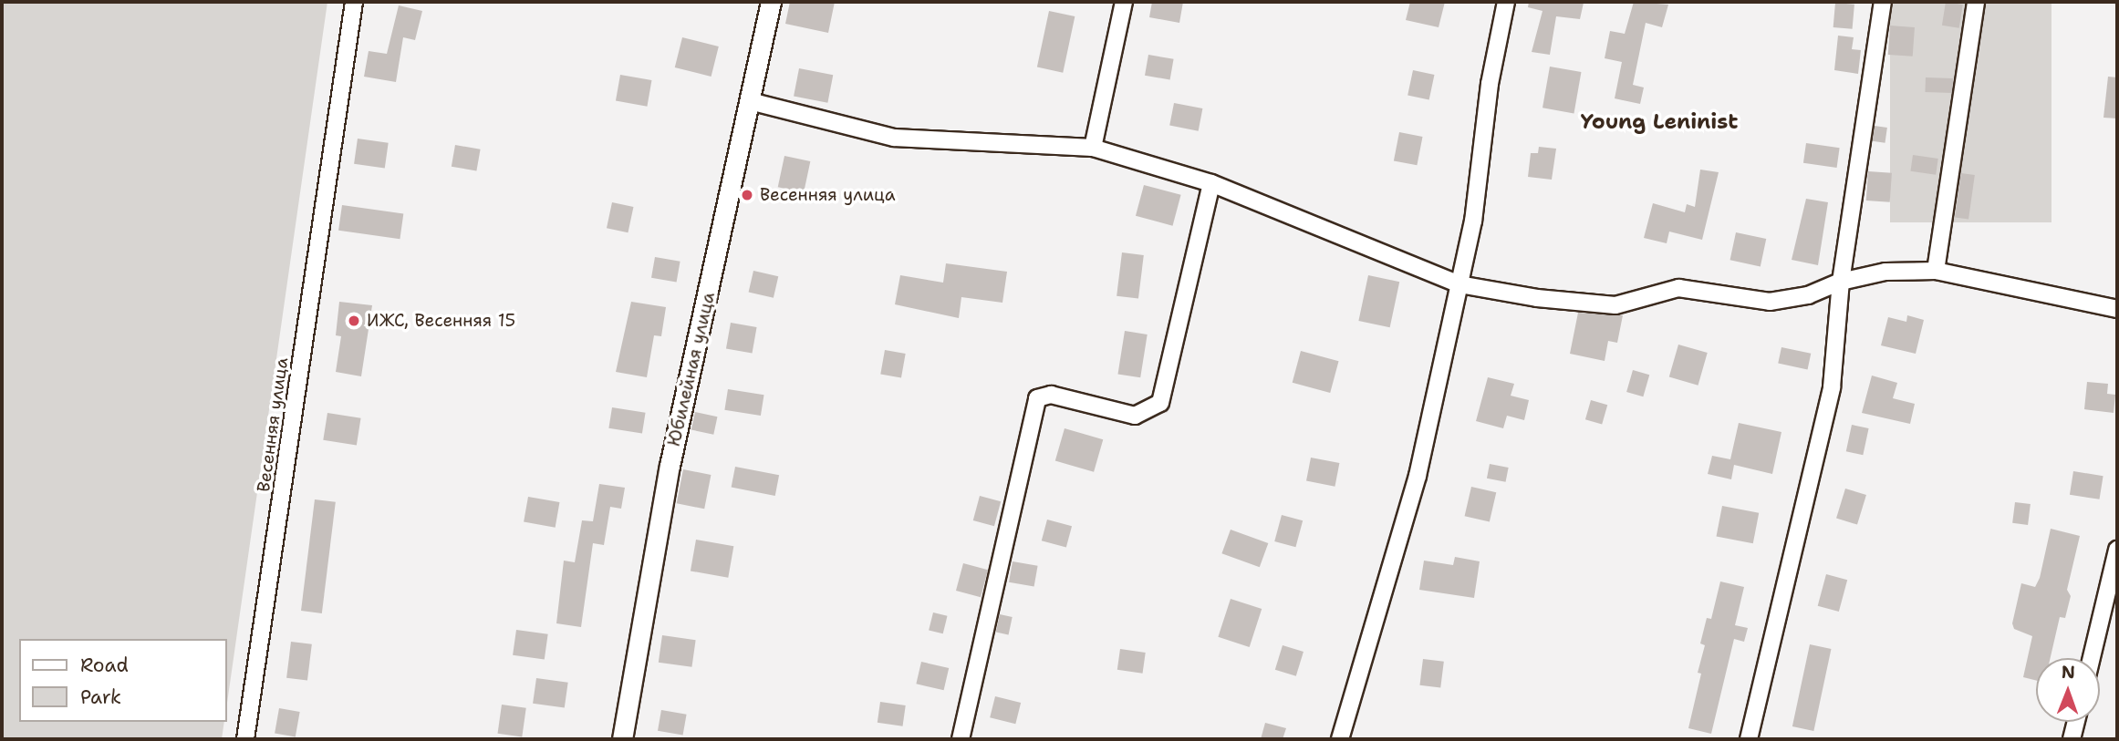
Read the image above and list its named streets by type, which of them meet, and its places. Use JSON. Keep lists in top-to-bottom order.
{
  "streets": {
    "street": ["Юбилейная улица", "Весенняя улица"]
  },
  "districts": ["Young Leninist"],
  "places": ["Весенняя улица", "ИЖС, Весенняя 15"],
  "legend": ["Road", "Park"],
  "north": "top"
}
